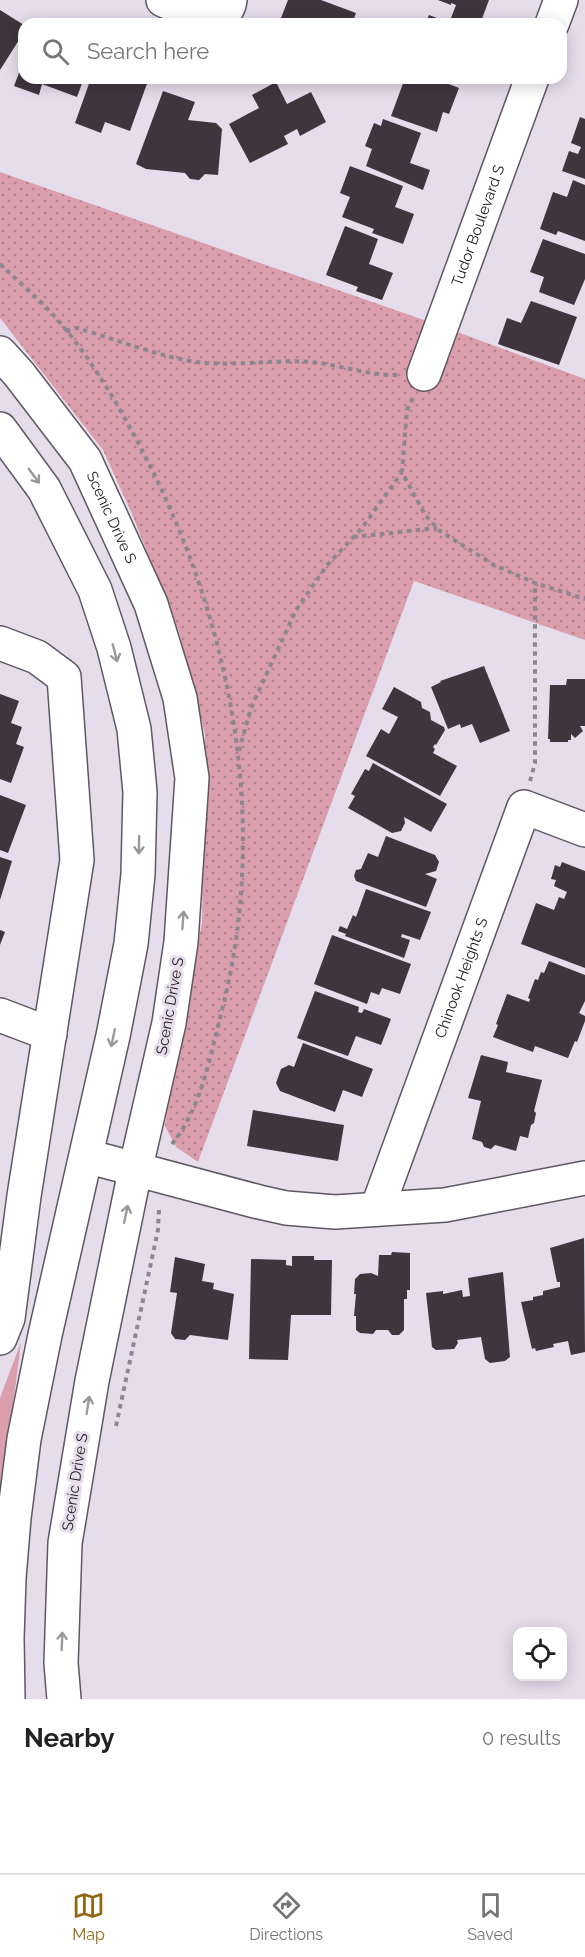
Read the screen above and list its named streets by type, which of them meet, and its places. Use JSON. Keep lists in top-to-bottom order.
{
  "streets": {
    "main road": ["Tudor Boulevard S", "Scenic Drive S", "Chinook Heights S"]
  },
  "page": {
    "search": "Search here",
    "heading": ["Nearby", "0 results"],
    "nav": ["Map", "Directions", "Saved"]
  }
}
